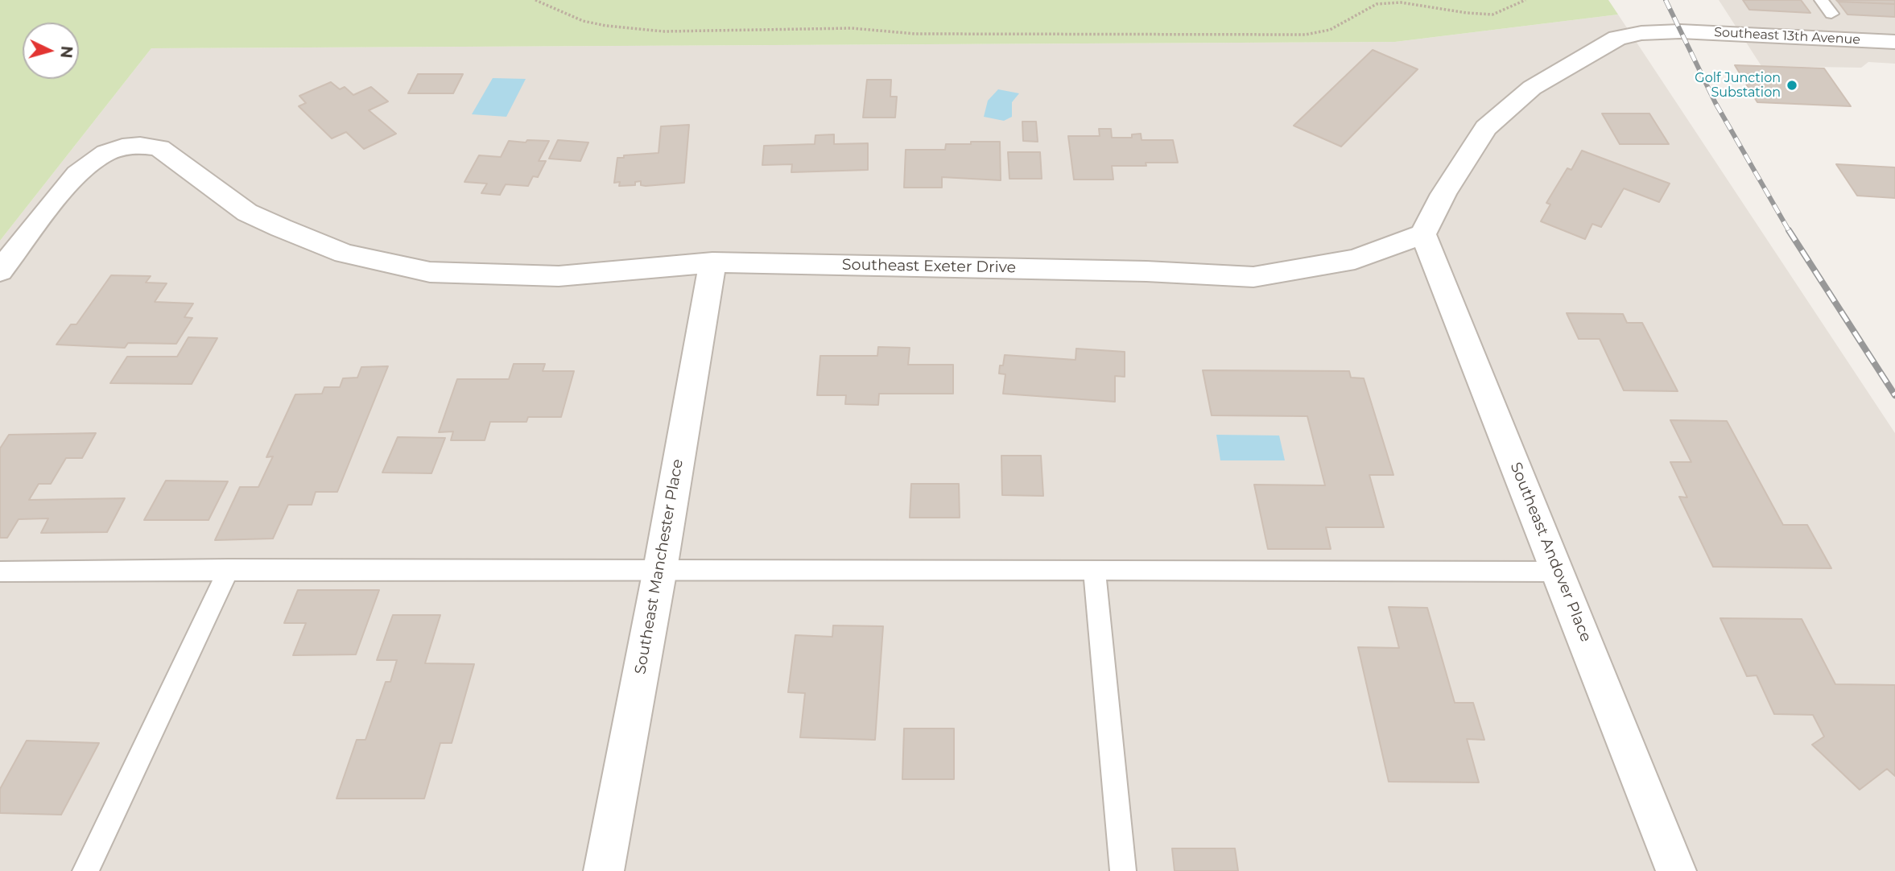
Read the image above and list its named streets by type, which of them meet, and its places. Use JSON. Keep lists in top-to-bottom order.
{
  "streets": {
    "street": [
      "Southeast 13th Avenue",
      "Southeast Exeter Drive",
      "Southeast Andover Place",
      "Southeast Manchester Place"
    ]
  },
  "crossings": [
    ["Southeast 13th Avenue", "Southeast Exeter Drive"],
    ["Southeast 13th Avenue", "Southeast Andover Place"],
    ["Southeast Exeter Drive", "Southeast Andover Place"],
    ["Southeast Exeter Drive", "Southeast Manchester Place"]
  ],
  "places": ["Golf Junction Substation"],
  "north": "right"
}
